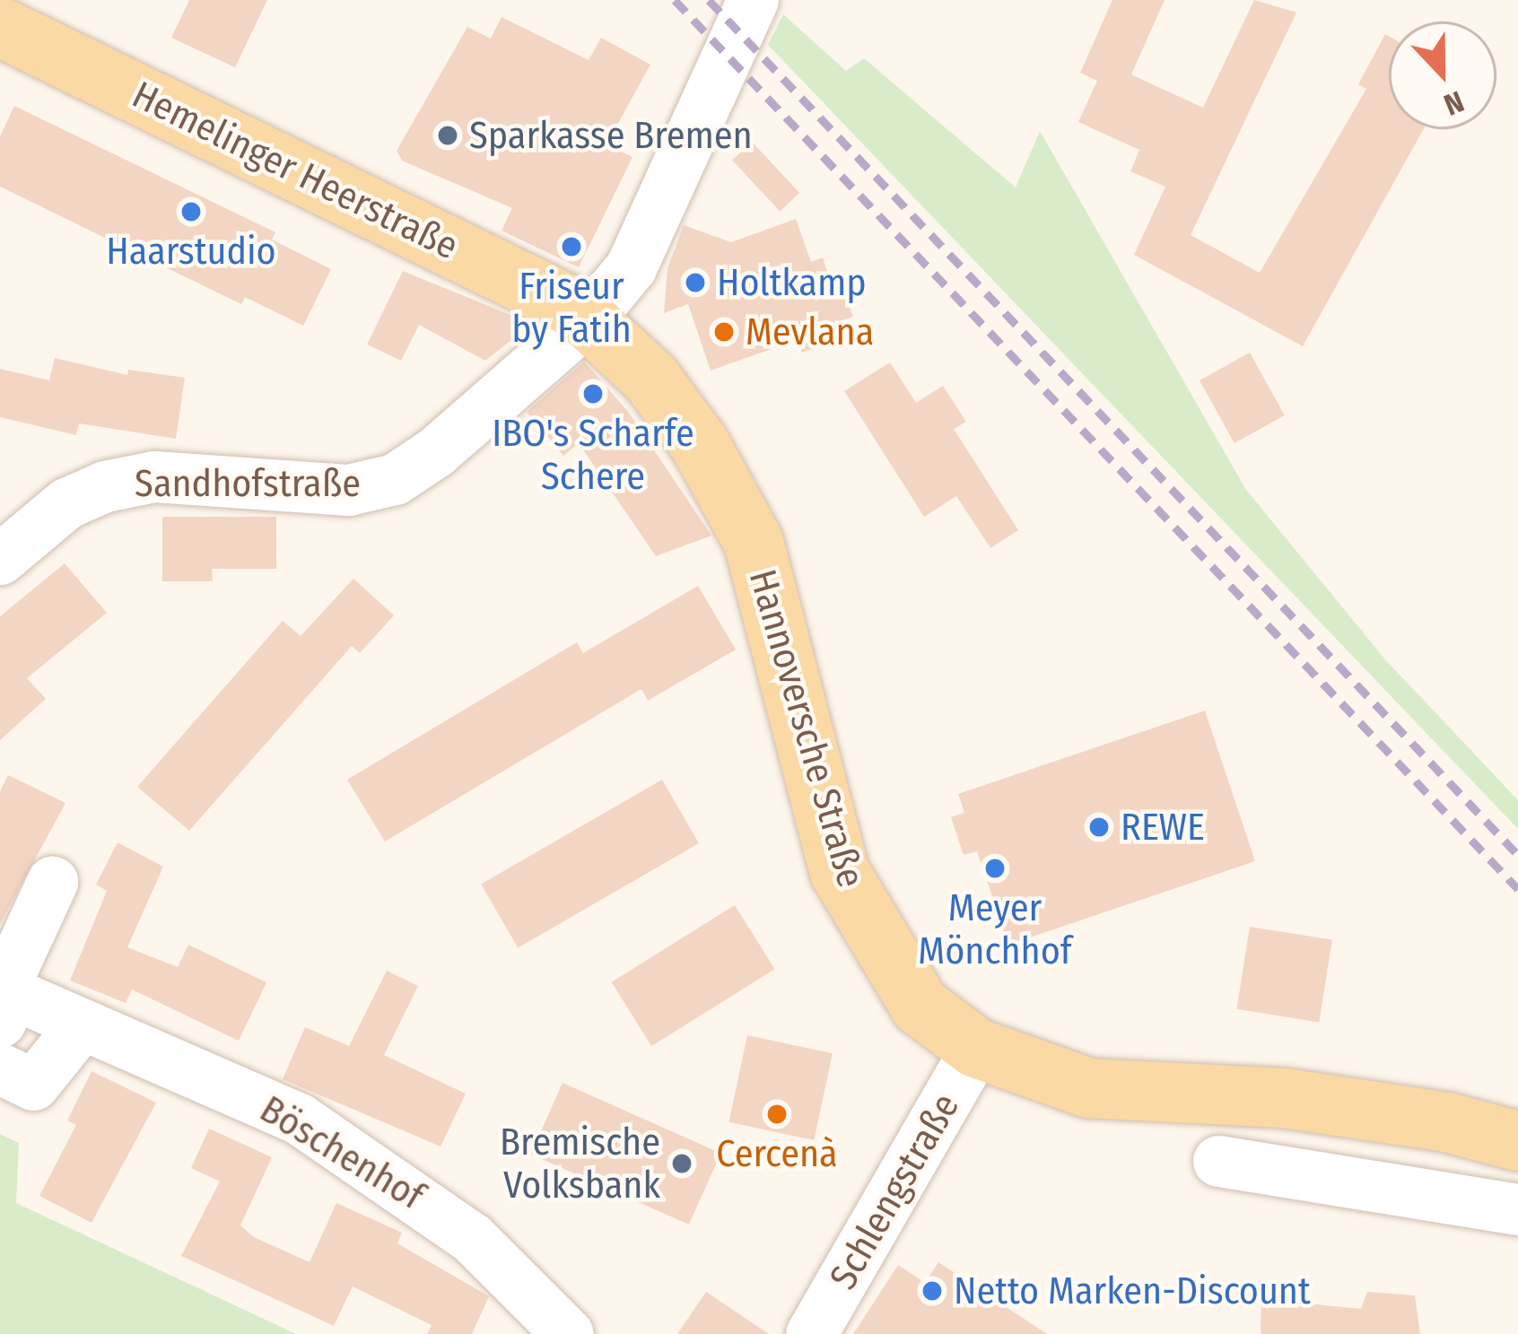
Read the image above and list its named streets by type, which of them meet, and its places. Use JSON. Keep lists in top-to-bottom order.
{
  "streets": {
    "main road": ["Hemelinger Heerstraße", "Hannoversche Straße"],
    "street": ["Sandhofstraße", "Böschenhof", "Schlengstraße"]
  },
  "crossings": [
    ["Hemelinger Heerstraße", "Sandhofstraße"],
    ["Hemelinger Heerstraße", "Hannoversche Straße"],
    ["Sandhofstraße", "Hannoversche Straße"],
    ["Hannoversche Straße", "Schlengstraße"]
  ],
  "places": [
    "Sparkasse Bremen",
    "Haarstudio",
    "Friseur by Fatih",
    "Holtkamp",
    "Mevlana",
    "IBO's Scharfe Schere",
    "REWE",
    "Meyer Mönchhof",
    "Cercenà",
    "Bremische Volksbank",
    "Netto Marken-Discount"
  ],
  "north": "bottom"
}
